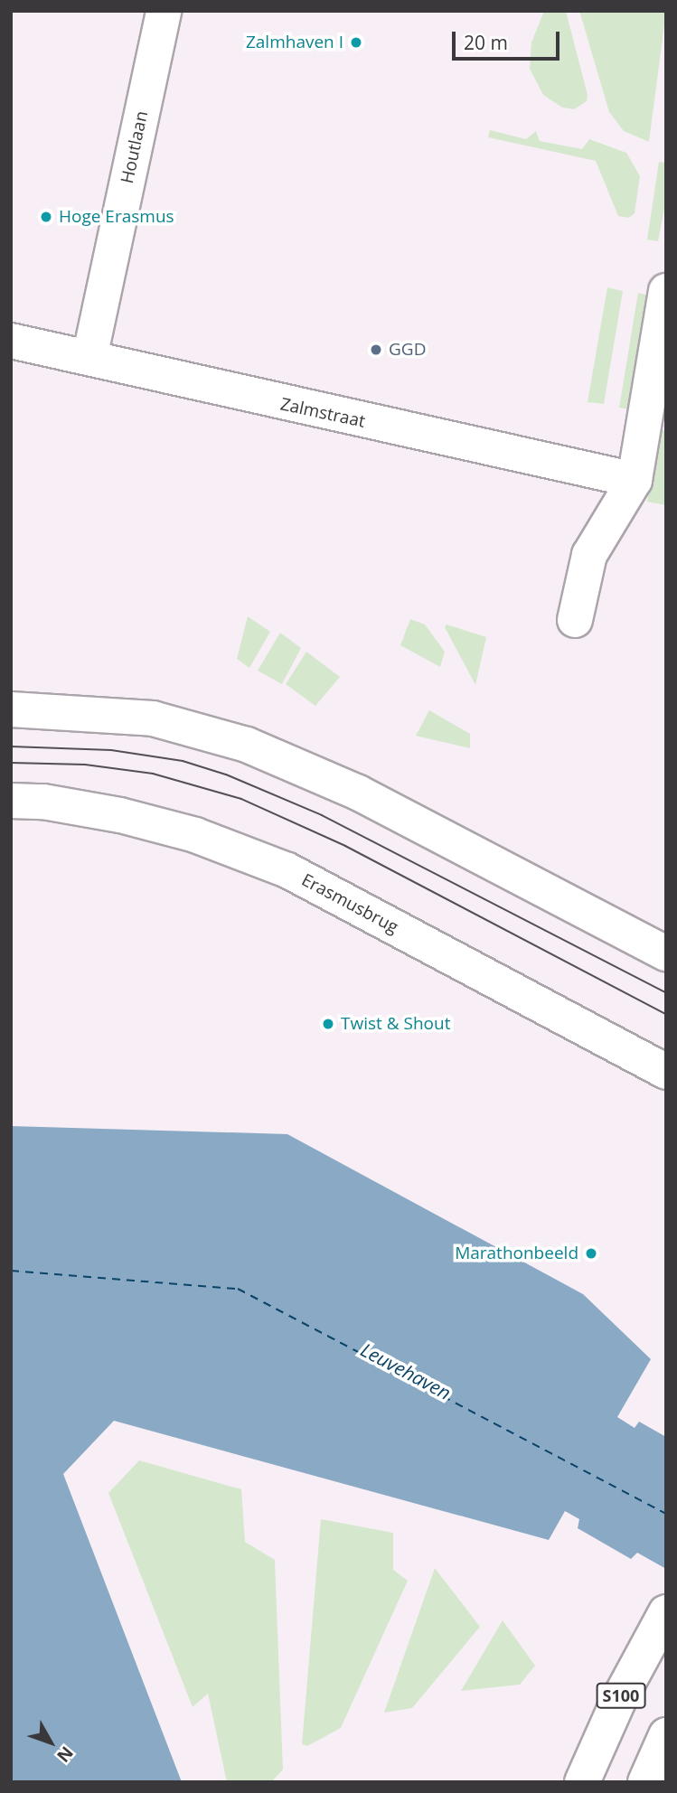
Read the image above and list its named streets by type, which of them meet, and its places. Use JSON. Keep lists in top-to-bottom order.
{
  "streets": {
    "main road": [
      "Houtlaan",
      "Zalmstraat",
      "Erasmusbrug",
      "S100"
    ]
  },
  "crossings": [
    ["Houtlaan", "Zalmstraat"]
  ],
  "water": ["Leuvehaven"],
  "places": [
    "Zalmhaven I",
    "Hoge Erasmus",
    "GGD",
    "Twist & Shout",
    "Marathonbeeld"
  ],
  "scale_bar": "20 m",
  "north": "bottom right"
}
